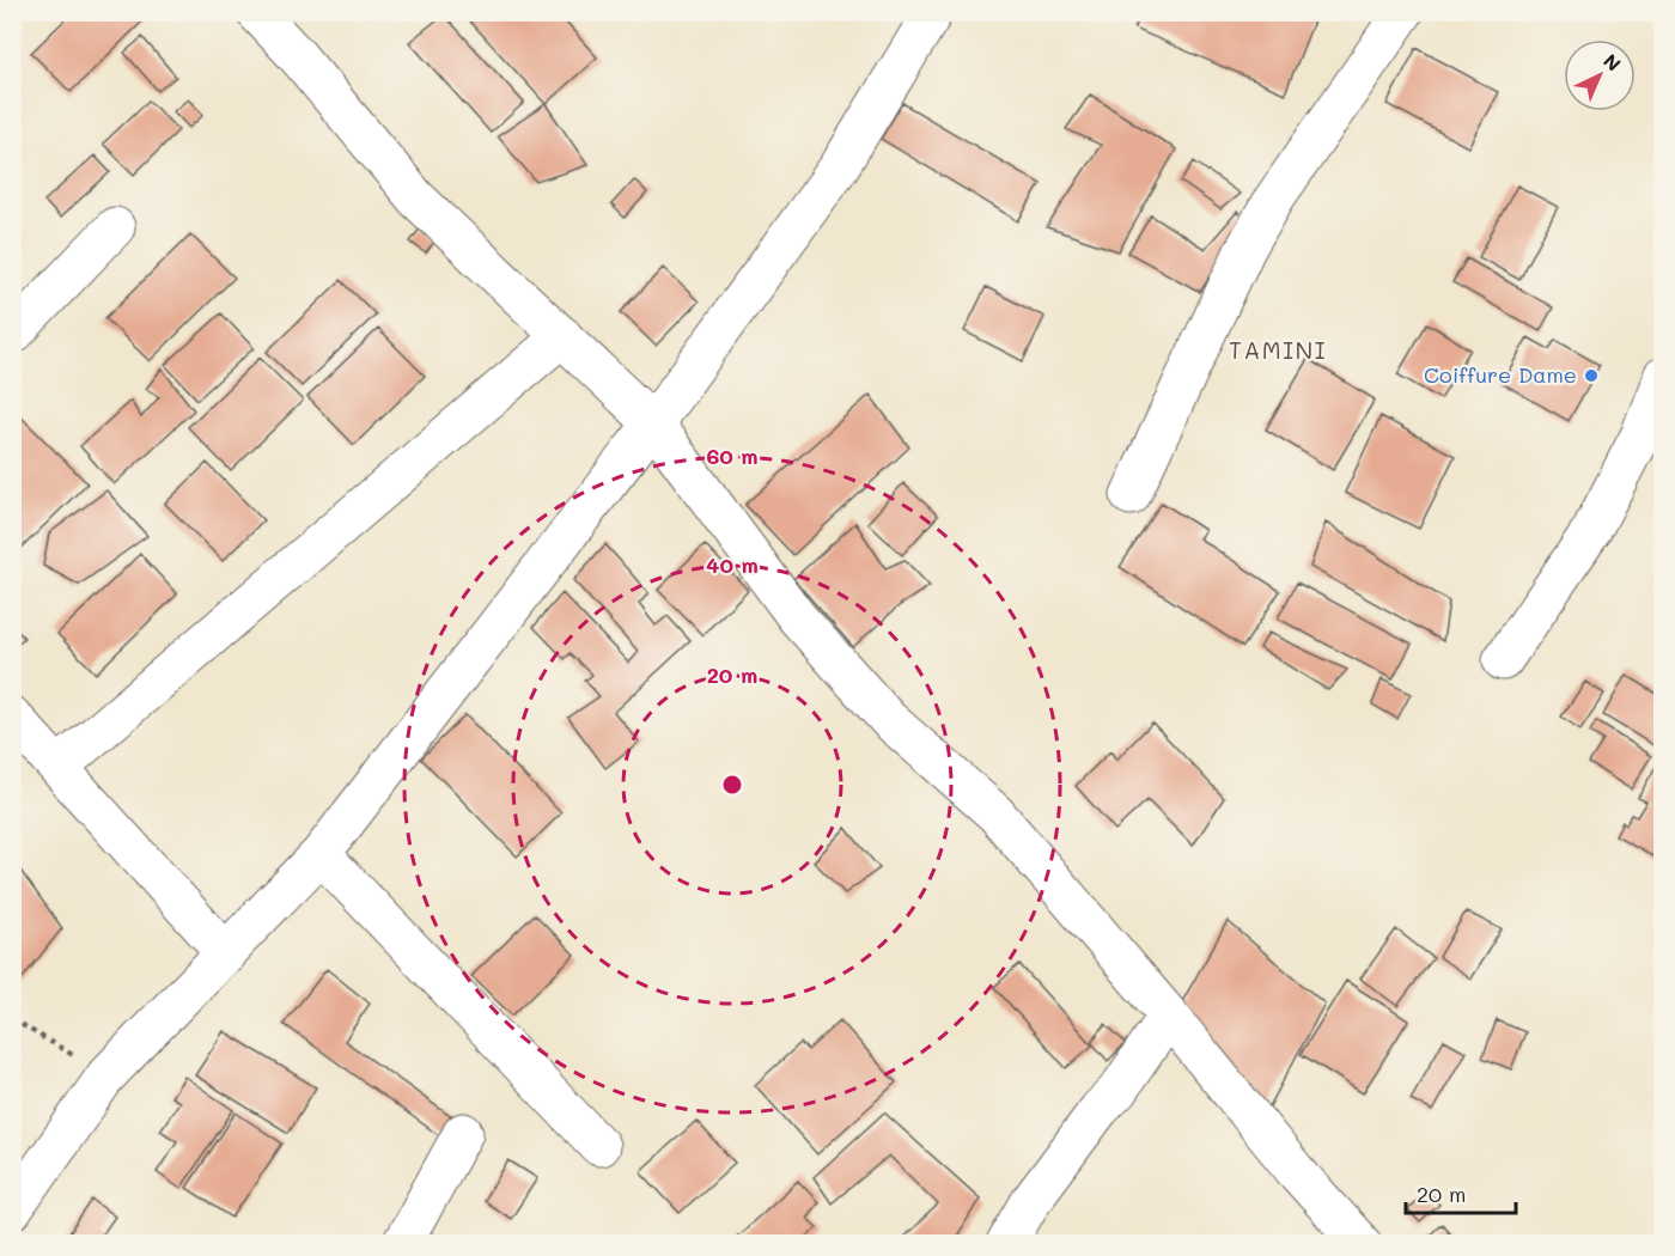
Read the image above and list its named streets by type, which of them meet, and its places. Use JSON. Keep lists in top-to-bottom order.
{
  "districts": ["TAMINI"],
  "places": ["Coiffure Dame"],
  "scale_bar": "20 m",
  "north": "top right",
  "rings": ["60 m", "40 m", "20 m"]
}
